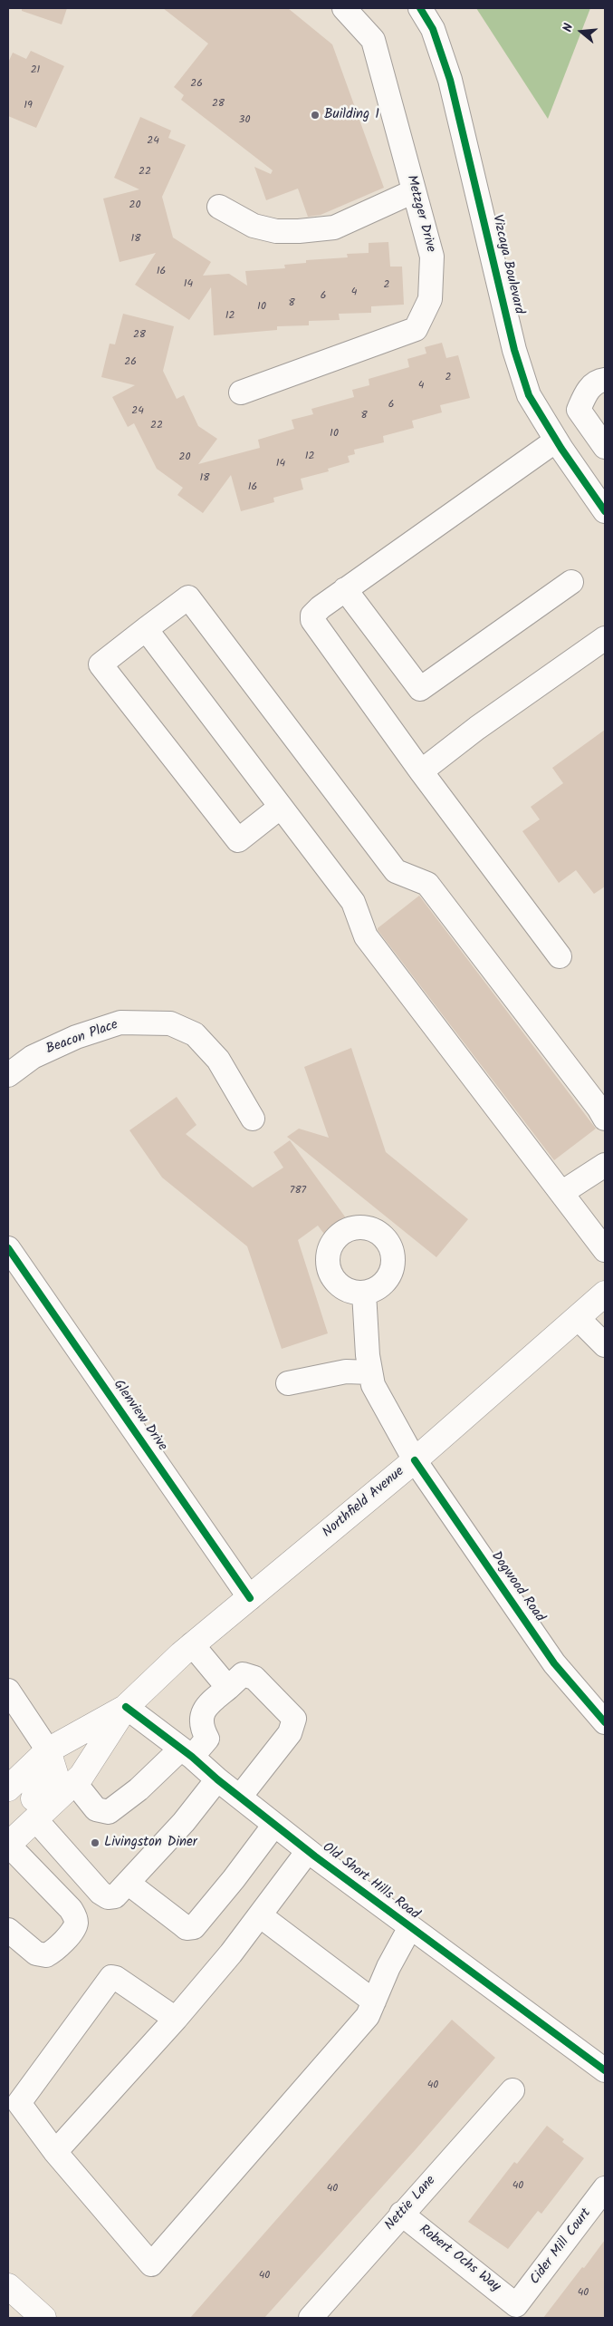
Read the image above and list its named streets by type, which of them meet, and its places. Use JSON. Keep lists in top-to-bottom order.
{
  "streets": {
    "main road": ["Northfield Avenue"],
    "street": [
      "Metzger Drive",
      "Vizcaya Boulevard",
      "Beacon Place",
      "Glenview Drive",
      "Dogwood Road",
      "Old Short Hills Road",
      "Nettie Lane",
      "Cider Mill Court",
      "Robert Ochs Way"
    ]
  },
  "crossings": [
    ["Glenview Drive", "Northfield Avenue"],
    ["Northfield Avenue", "Dogwood Road"],
    ["Northfield Avenue", "Old Short Hills Road"],
    ["Nettie Lane", "Robert Ochs Way"],
    ["Cider Mill Court", "Robert Ochs Way"]
  ],
  "places": ["Building 1", "Livingston Diner"],
  "house_numbers": [
    "21",
    "26",
    "28",
    "19",
    "30",
    "24",
    "22",
    "20",
    "18",
    "16",
    "14",
    "2",
    "4",
    "6",
    "8",
    "10",
    "12",
    "28",
    "26",
    "2",
    "4",
    "6",
    "24",
    "8",
    "22",
    "10",
    "12",
    "20",
    "14",
    "18",
    "16",
    "787",
    "40",
    "40",
    "40",
    "40",
    "40"
  ],
  "north": "left"
}
